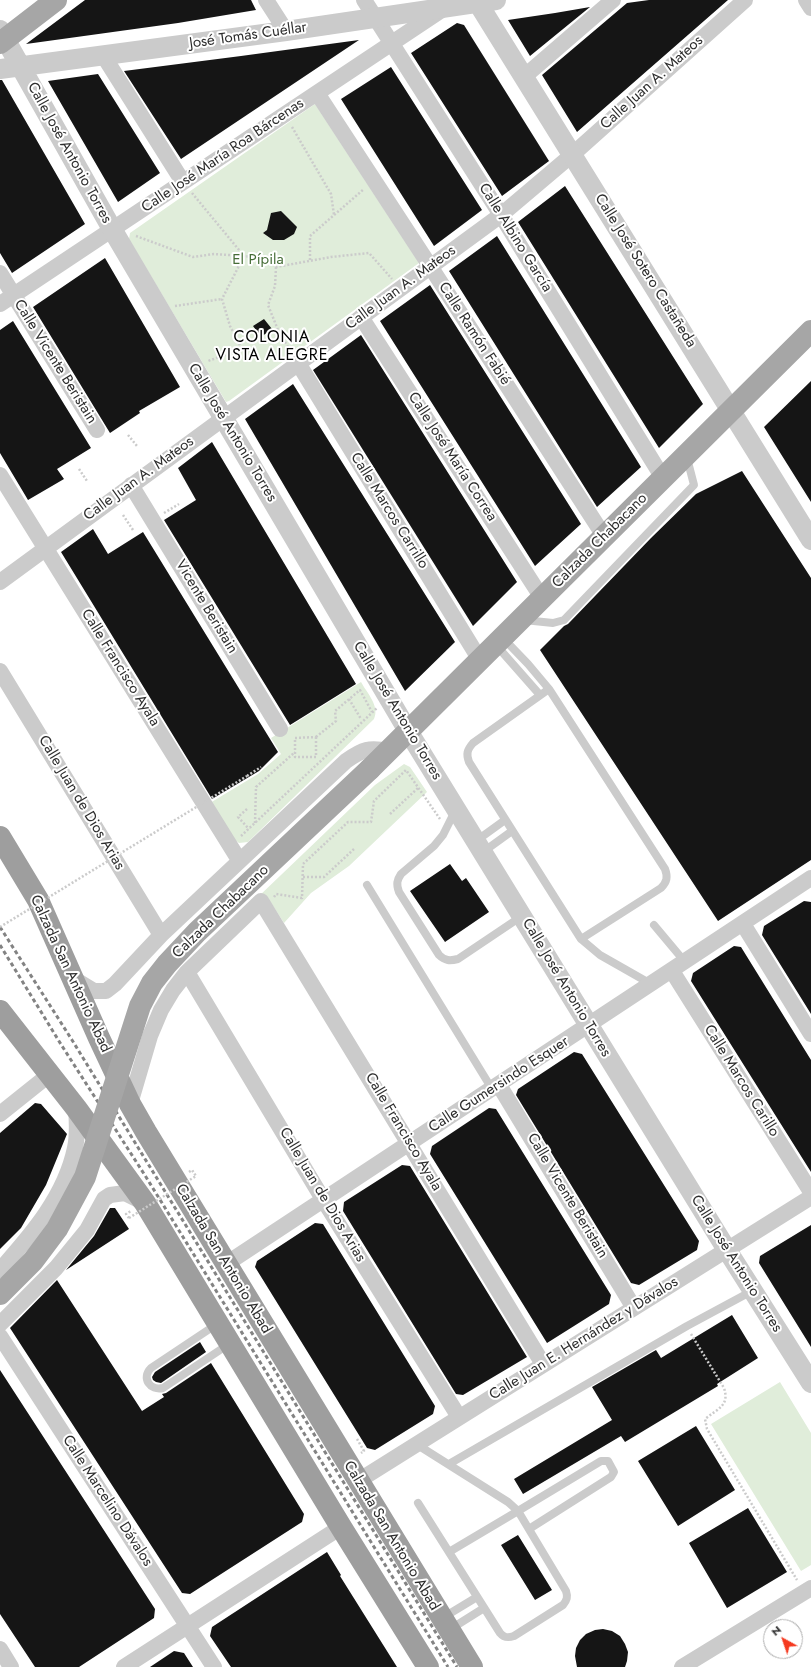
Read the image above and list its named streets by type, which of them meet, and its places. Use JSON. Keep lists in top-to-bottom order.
{
  "streets": {
    "highway": ["Calzada San Antonio Abad"],
    "main road": ["Calzada Chabacano"],
    "street": [
      "José Tomás Cuéllar",
      "Calle Juan A. Mateos",
      "Calle José Antonio Torres",
      "Calle José María Roa Bárcenas",
      "Calle Albino García",
      "Calle José Sotero Castañeda",
      "Calle Ramón Fabié",
      "Calle Vicente Beristain",
      "Calle José María Correa",
      "Calle Marcos Carrillo",
      "Vicente Beristain",
      "Calle Francisco Ayala",
      "Calle Juan de Dios Arias",
      "Calle Marcos Carillo",
      "Calle Gumersindo Esquer",
      "Calle Juan E. Hernández y Dávalos",
      "Calle Marcelino Dávalos"
    ]
  },
  "crossings": [
    ["José Tomás Cuéllar", "Calle José Antonio Torres"],
    ["José Tomás Cuéllar", "Calle José María Roa Bárcenas"],
    ["José Tomás Cuéllar", "Calle Albino García"],
    ["José Tomás Cuéllar", "Calle José Sotero Castañeda"],
    ["Calle Juan A. Mateos", "Calle José Antonio Torres"],
    ["Calle Juan A. Mateos", "Calle Albino García"],
    ["Calle Juan A. Mateos", "Calle José Sotero Castañeda"],
    ["Calle Juan A. Mateos", "Calle Ramón Fabié"],
    ["Calle Juan A. Mateos", "Calle José María Correa"],
    ["Calle Juan A. Mateos", "Calle Marcos Carrillo"],
    ["Calle Juan A. Mateos", "Vicente Beristain"],
    ["Calle Juan A. Mateos", "Calle Francisco Ayala"],
    ["Calle José Antonio Torres", "Calle José María Roa Bárcenas"],
    ["Calle José Antonio Torres", "Calzada Chabacano"],
    ["Calle José Antonio Torres", "Calle Gumersindo Esquer"],
    ["Calle José Antonio Torres", "Calle Juan E. Hernández y Dávalos"],
    ["Calle José María Roa Bárcenas", "Calle Albino García"],
    ["Calle José María Roa Bárcenas", "Calle Ramón Fabié"],
    ["Calle José María Roa Bárcenas", "Calle Vicente Beristain"],
    ["Calle Albino García", "Calzada Chabacano"],
    ["Calle José Sotero Castañeda", "Calzada Chabacano"],
    ["Calle Ramón Fabié", "Calzada Chabacano"],
    ["Calle Vicente Beristain", "Calle Gumersindo Esquer"],
    ["Calle Vicente Beristain", "Calle Juan E. Hernández y Dávalos"],
    ["Calle José María Correa", "Calzada Chabacano"],
    ["Calle Marcos Carrillo", "Calzada Chabacano"],
    ["Calzada Chabacano", "Calle Francisco Ayala"],
    ["Calzada Chabacano", "Calle Juan de Dios Arias"],
    ["Calzada Chabacano", "Calzada San Antonio Abad"],
    ["Calle Francisco Ayala", "Calle Gumersindo Esquer"],
    ["Calle Francisco Ayala", "Calle Juan E. Hernández y Dávalos"],
    ["Calle Juan de Dios Arias", "Calle Gumersindo Esquer"],
    ["Calle Juan de Dios Arias", "Calle Juan E. Hernández y Dávalos"],
    ["Calzada San Antonio Abad", "Calle Gumersindo Esquer"],
    ["Calzada San Antonio Abad", "Calle Juan E. Hernández y Dávalos"],
    ["Calle Marcos Carillo", "Calle Gumersindo Esquer"]
  ],
  "districts": ["COLONIA VISTA ALEGRE"],
  "parks": ["El Pípila"],
  "north": "top left"
}
